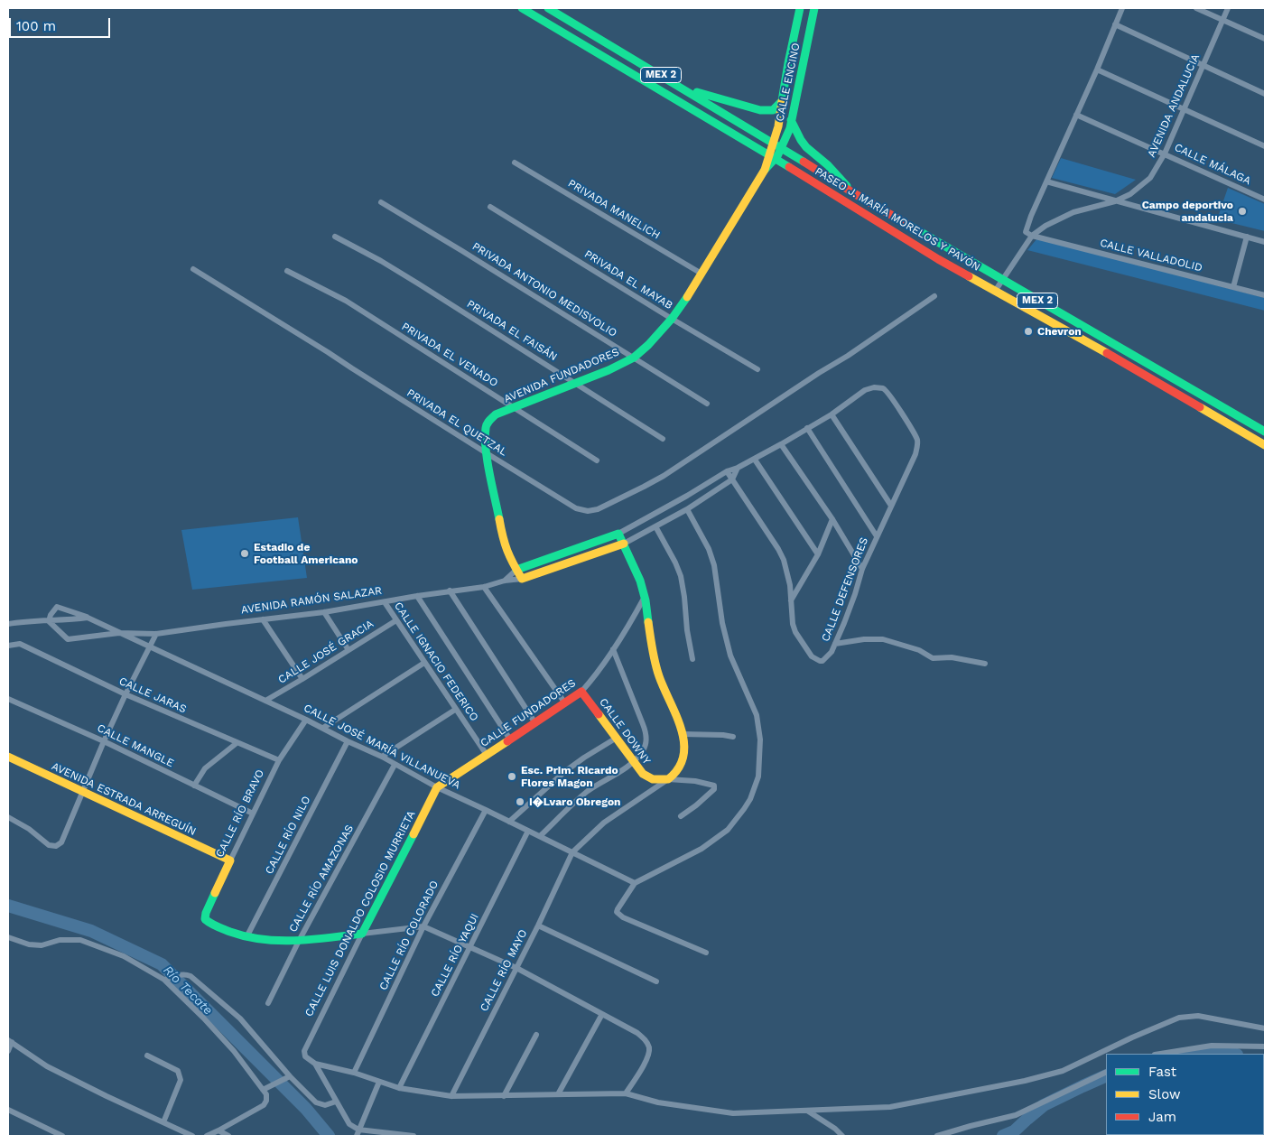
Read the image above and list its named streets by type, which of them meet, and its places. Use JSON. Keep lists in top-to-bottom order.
{
  "streets": {
    "main road": [
      "MEX 2",
      "CALLE ENCINO",
      "PASEO J. MARÍA MORELOS Y PAVÓN",
      "AVENIDA FUNDADORES",
      "AVENIDA RAMÓN SALAZAR",
      "CALLE FUNDADORES",
      "CALLE DOWNY",
      "AVENIDA ESTRADA ARREGUÍN",
      "CALLE RÍO BRAVO",
      "CALLE LUIS DONALDO COLOSIO MURRIETA"
    ],
    "street": [
      "AVENIDA ANDALUCIA",
      "CALLE MÁLAGA",
      "PRIVADA MANELICH",
      "CALLE VALLADOLID",
      "PRIVADA EL MAYAB",
      "PRIVADA ANTONIO MEDISVOLIO",
      "PRIVADA EL FAISÁN",
      "PRIVADA EL VENADO",
      "PRIVADA EL QUETZAL",
      "CALLE DEFENSORES",
      "CALLE JOSÉ GRACIA",
      "CALLE IGNACIO FEDERICO",
      "CALLE JARAS",
      "CALLE MANGLE",
      "CALLE JOSÉ MARÍA VILLANUEVA",
      "CALLE RÍO NILO",
      "CALLE RÍO AMAZONAS",
      "CALLE RÍO COLORADO",
      "CALLE RÍO YAQUI",
      "CALLE RÍO MAYO"
    ]
  },
  "crossings": [
    ["CALLE ENCINO", "PASEO J. MARÍA MORELOS Y PAVÓN"],
    ["CALLE ENCINO", "AVENIDA FUNDADORES"],
    ["AVENIDA ANDALUCIA", "CALLE MÁLAGA"],
    ["AVENIDA ANDALUCIA", "PASEO J. MARÍA MORELOS Y PAVÓN"],
    ["AVENIDA ANDALUCIA", "CALLE VALLADOLID"],
    ["PRIVADA MANELICH", "AVENIDA FUNDADORES"],
    ["PASEO J. MARÍA MORELOS Y PAVÓN", "AVENIDA FUNDADORES"],
    ["PRIVADA EL MAYAB", "AVENIDA FUNDADORES"],
    ["PRIVADA ANTONIO MEDISVOLIO", "AVENIDA FUNDADORES"],
    ["PRIVADA EL FAISÁN", "AVENIDA FUNDADORES"],
    ["PRIVADA EL VENADO", "AVENIDA FUNDADORES"],
    ["AVENIDA FUNDADORES", "PRIVADA EL QUETZAL"],
    ["AVENIDA FUNDADORES", "AVENIDA RAMÓN SALAZAR"],
    ["CALLE DEFENSORES", "AVENIDA RAMÓN SALAZAR"],
    ["AVENIDA RAMÓN SALAZAR", "CALLE IGNACIO FEDERICO"],
    ["AVENIDA RAMÓN SALAZAR", "CALLE JOSÉ MARÍA VILLANUEVA"],
    ["CALLE JOSÉ GRACIA", "CALLE IGNACIO FEDERICO"],
    ["CALLE JOSÉ GRACIA", "CALLE JOSÉ MARÍA VILLANUEVA"],
    ["CALLE IGNACIO FEDERICO", "CALLE FUNDADORES"],
    ["CALLE JARAS", "CALLE RÍO BRAVO"],
    ["CALLE FUNDADORES", "CALLE DOWNY"],
    ["CALLE FUNDADORES", "CALLE JOSÉ MARÍA VILLANUEVA"],
    ["CALLE FUNDADORES", "CALLE LUIS DONALDO COLOSIO MURRIETA"],
    ["CALLE MANGLE", "CALLE RÍO BRAVO"],
    ["CALLE JOSÉ MARÍA VILLANUEVA", "CALLE RÍO BRAVO"],
    ["CALLE JOSÉ MARÍA VILLANUEVA", "CALLE RÍO NILO"],
    ["CALLE JOSÉ MARÍA VILLANUEVA", "CALLE RÍO AMAZONAS"],
    ["CALLE JOSÉ MARÍA VILLANUEVA", "CALLE LUIS DONALDO COLOSIO MURRIETA"],
    ["CALLE JOSÉ MARÍA VILLANUEVA", "CALLE RÍO COLORADO"],
    ["CALLE JOSÉ MARÍA VILLANUEVA", "CALLE RÍO YAQUI"],
    ["CALLE JOSÉ MARÍA VILLANUEVA", "CALLE RÍO MAYO"],
    ["AVENIDA ESTRADA ARREGUÍN", "CALLE RÍO BRAVO"],
    ["CALLE RÍO BRAVO", "CALLE RÍO NILO"]
  ],
  "water": ["Río Tecate"],
  "places": [
    "Campo deportivo andalucia",
    "Chevron",
    "Estadio de Football Americano",
    "Esc. Prim. Ricardo Flores Magon",
    "I�Lvaro Obregon"
  ],
  "legend": ["Fast", "Slow", "Jam"],
  "scale_bar": "100 m"
}
